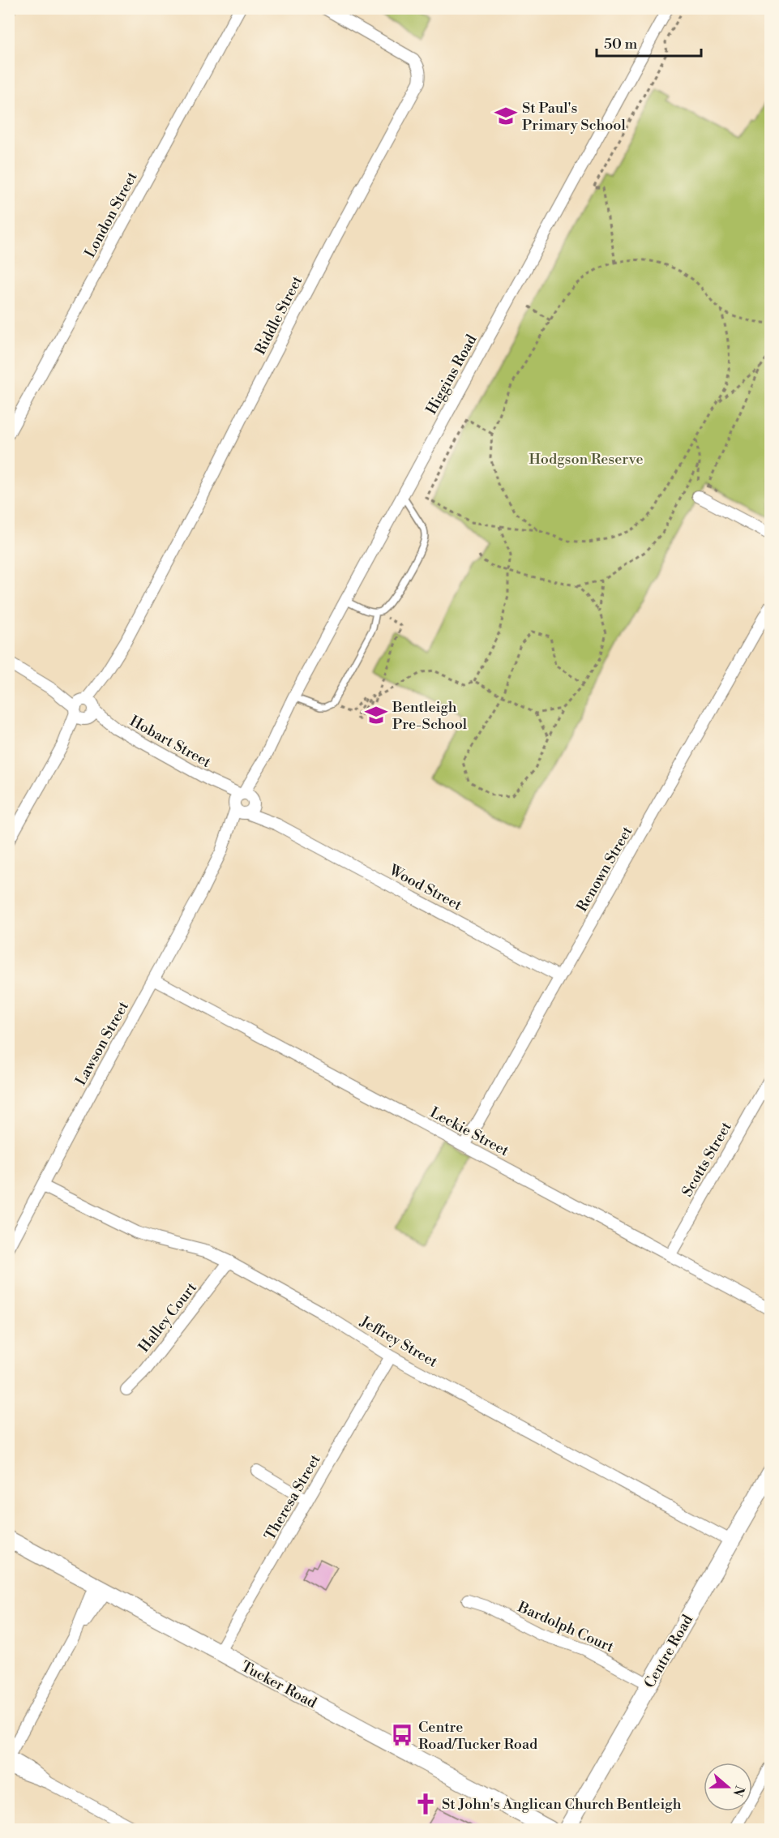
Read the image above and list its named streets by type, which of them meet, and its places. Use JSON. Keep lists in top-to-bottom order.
{
  "streets": {
    "street": [
      "London Street",
      "Riddle Street",
      "Higgins Road",
      "Hobart Street",
      "Renown Street",
      "Wood Street",
      "Lawson Street",
      "Leckie Street",
      "Scotts Street",
      "Halley Court",
      "Jeffrey Street",
      "Theresa Street",
      "Bardolph Court",
      "Centre Road",
      "Tucker Road"
    ]
  },
  "crossings": [
    ["Riddle Street", "Hobart Street"],
    ["Higgins Road", "Hobart Street"],
    ["Higgins Road", "Wood Street"],
    ["Higgins Road", "Lawson Street"],
    ["Hobart Street", "Wood Street"],
    ["Hobart Street", "Lawson Street"],
    ["Renown Street", "Wood Street"],
    ["Renown Street", "Leckie Street"],
    ["Wood Street", "Lawson Street"],
    ["Lawson Street", "Leckie Street"],
    ["Lawson Street", "Jeffrey Street"],
    ["Leckie Street", "Scotts Street"],
    ["Halley Court", "Jeffrey Street"],
    ["Jeffrey Street", "Theresa Street"],
    ["Jeffrey Street", "Centre Road"],
    ["Theresa Street", "Tucker Road"],
    ["Bardolph Court", "Centre Road"]
  ],
  "parks": ["Hodgson Reserve"],
  "places": {
    "school or university": ["St Paul's Primary School", "Bentleigh Pre-School"],
    "bus stop": ["Centre Road/Tucker Road"],
    "church": ["St John's Anglican Church Bentleigh"]
  },
  "scale_bar": "50 m",
  "north": "right"
}
